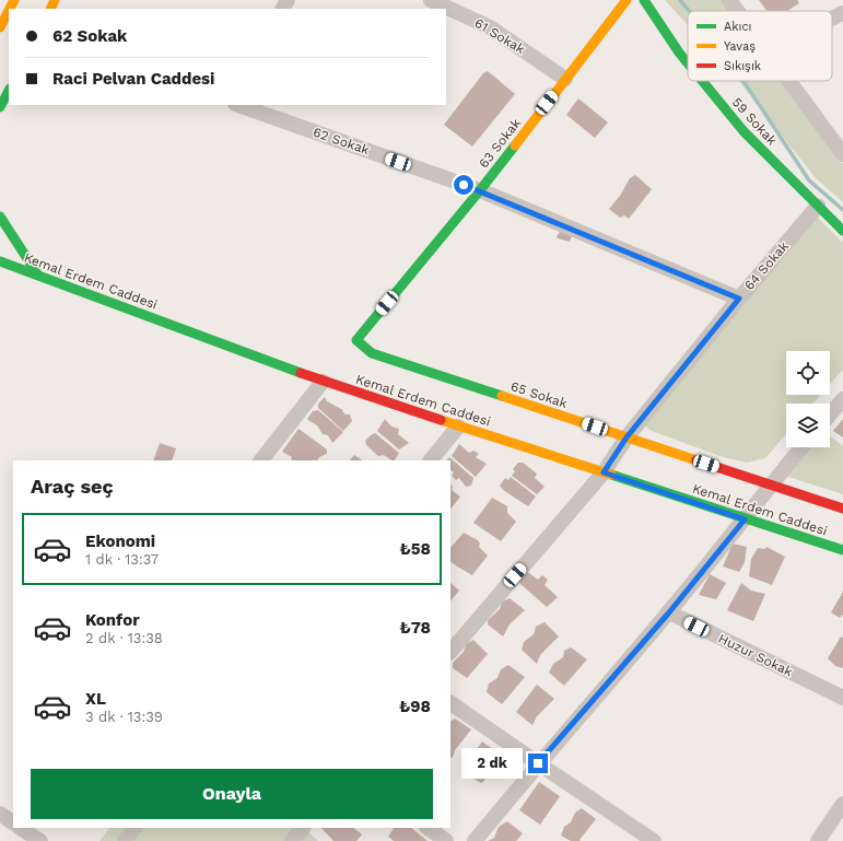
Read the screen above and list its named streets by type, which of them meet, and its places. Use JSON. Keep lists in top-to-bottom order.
{
  "streets": {
    "street": [
      "61 Sokak",
      "59 Sokak",
      "62 Sokak",
      "63 Sokak",
      "64 Sokak",
      "Kemal Erdem Caddesi",
      "65 Sokak",
      "Huzur Sokak"
    ]
  },
  "crossings": [
    ["61 Sokak", "63 Sokak"],
    ["59 Sokak", "64 Sokak"],
    ["62 Sokak", "63 Sokak"],
    ["62 Sokak", "64 Sokak"],
    ["63 Sokak", "65 Sokak"],
    ["64 Sokak", "Kemal Erdem Caddesi"],
    ["64 Sokak", "65 Sokak"]
  ],
  "legend": ["Akıcı", "Yavaş", "Sıkışık"],
  "page": {
    "banner": ["62 Sokak", "Raci Pelvan Caddesi"],
    "heading": "Araç seç",
    "list": [
      {
        "name": "Ekonomi",
        "note": "1 dk · 13:37",
        "value": "₺58"
      },
      {
        "name": "Konfor",
        "note": "2 dk · 13:38",
        "value": "₺78"
      },
      {
        "name": "XL",
        "note": "3 dk · 13:39",
        "value": "₺98"
      }
    ],
    "bubble": "2 dk",
    "buttons": "Onayla"
  }
}
